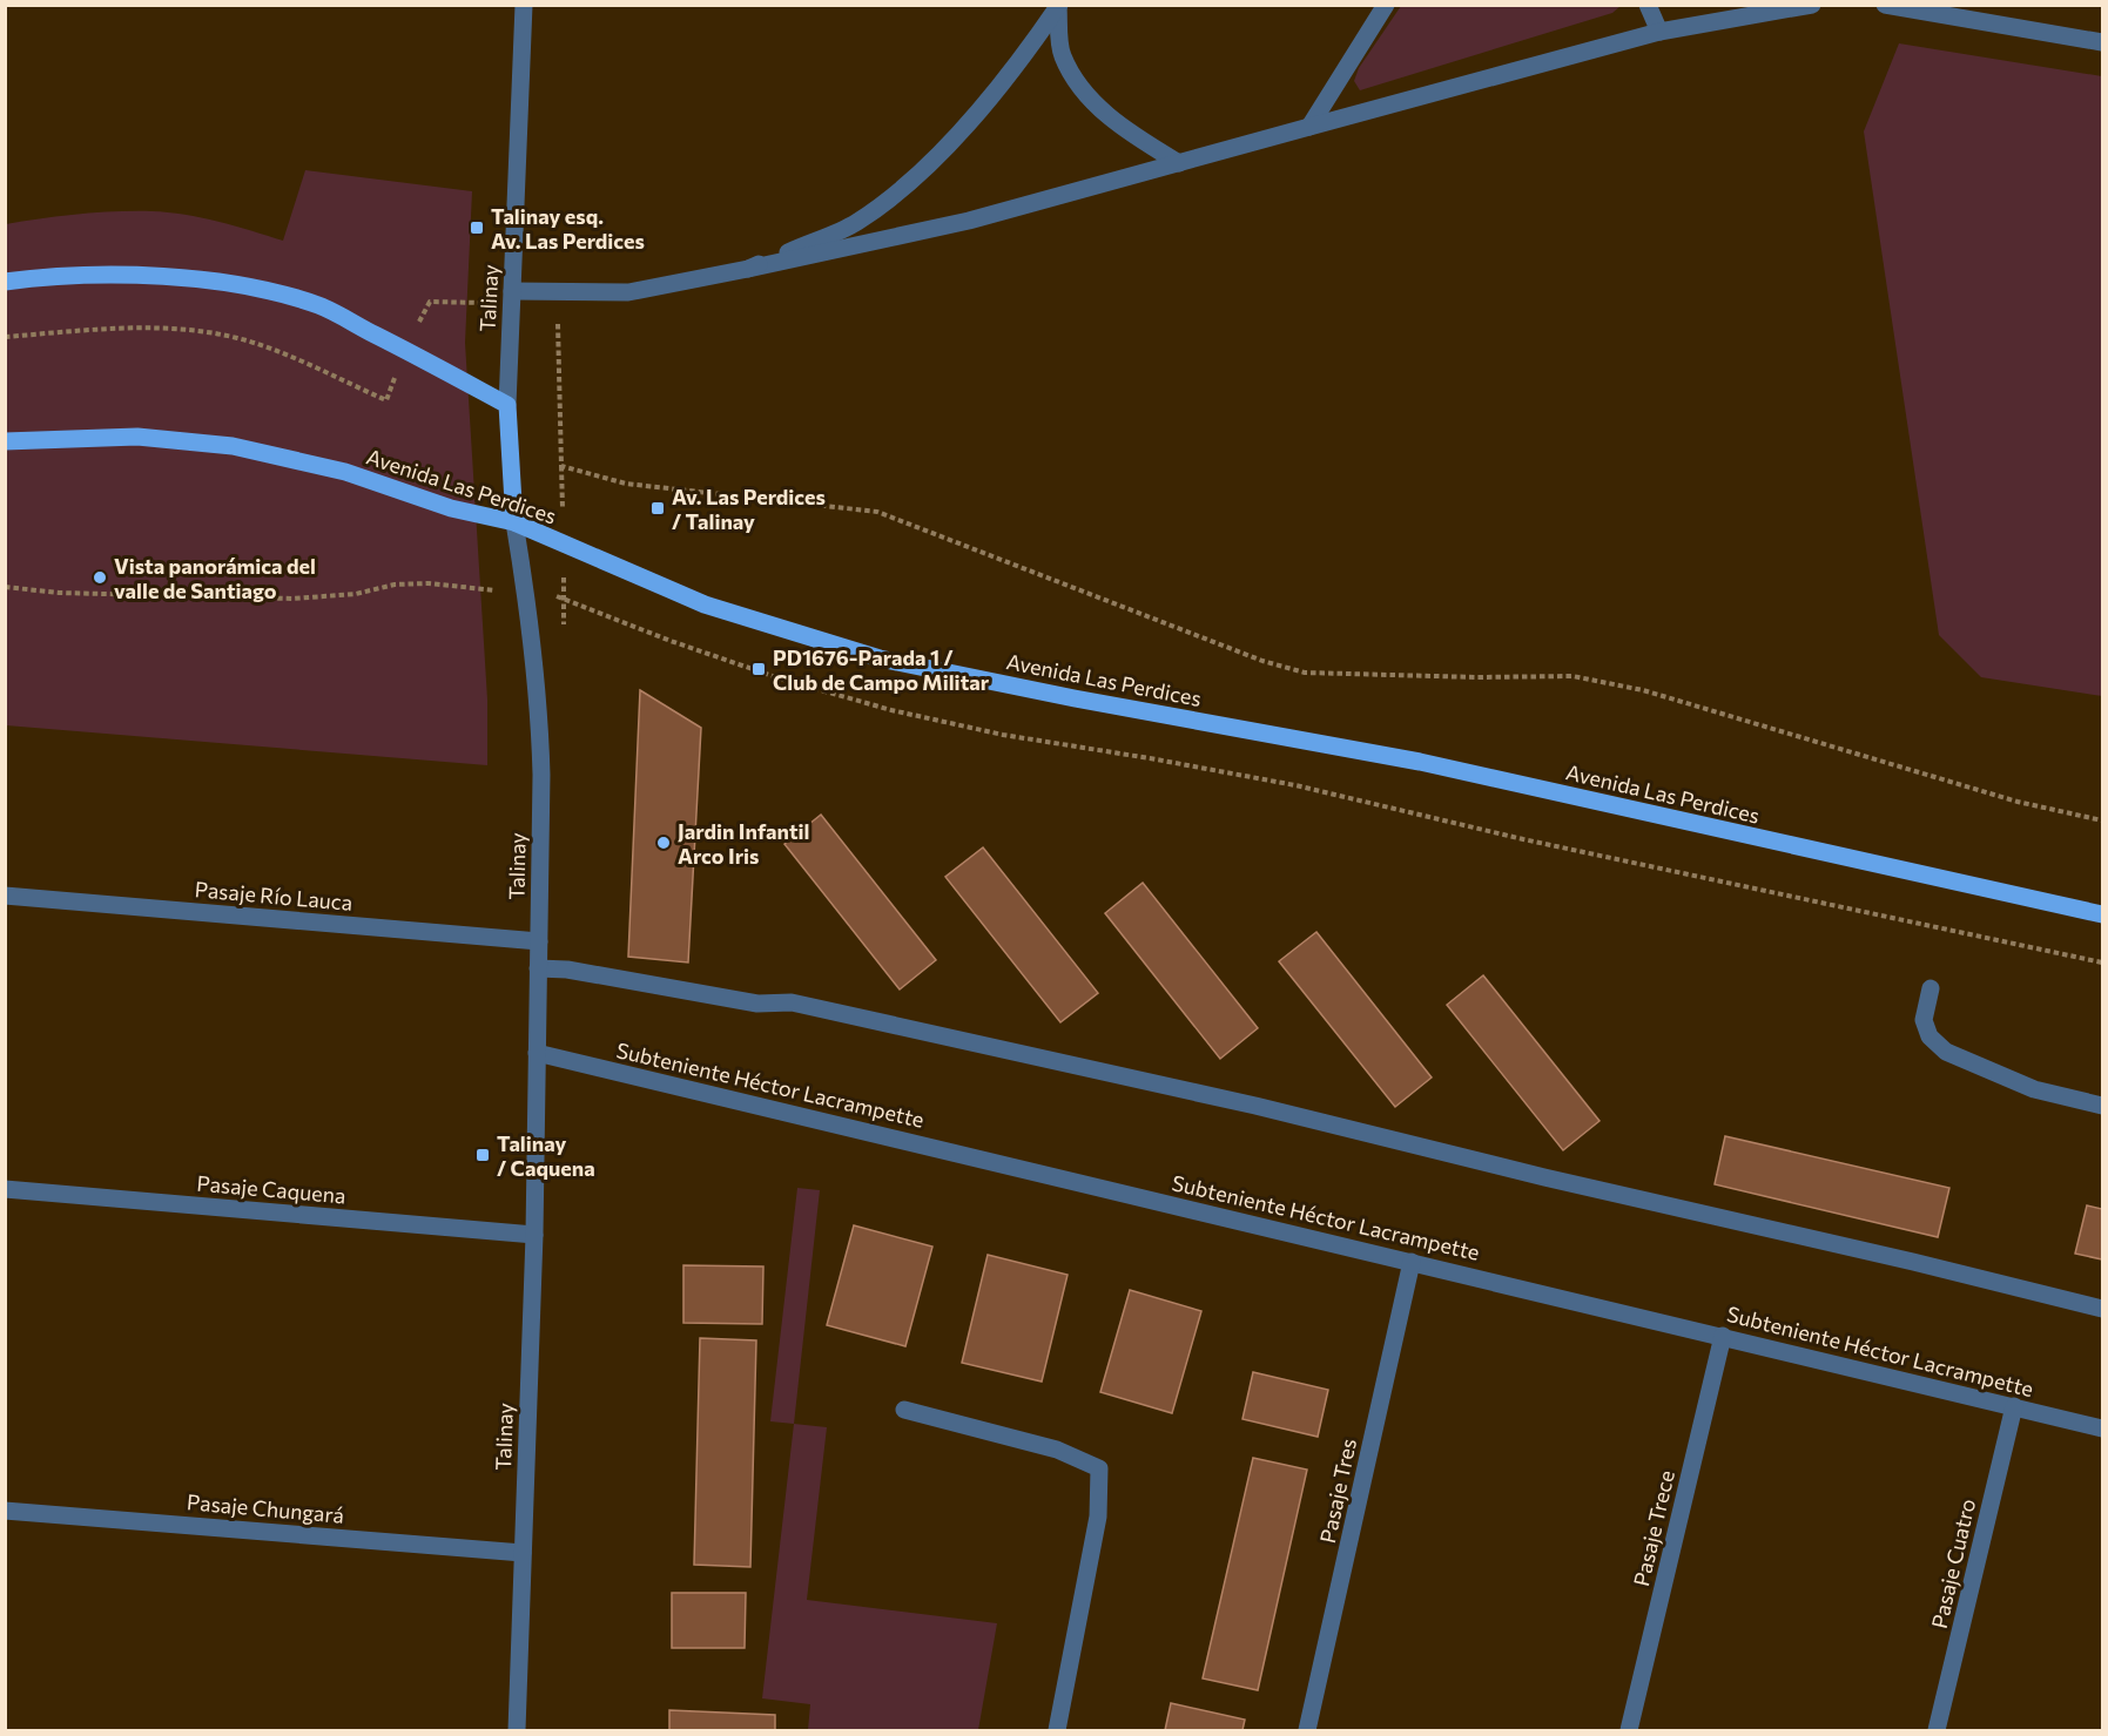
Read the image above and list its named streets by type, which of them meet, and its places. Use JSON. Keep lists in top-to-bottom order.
{
  "streets": {
    "main road": ["Talinay", "Avenida Las Perdices"],
    "street": [
      "Pasaje Río Lauca",
      "Subteniente Héctor Lacrampette",
      "Pasaje Caquena",
      "Pasaje Tres",
      "Pasaje Chungará",
      "Pasaje Trece",
      "Pasaje Cuatro"
    ]
  },
  "crossings": [
    ["Talinay", "Avenida Las Perdices"],
    ["Talinay", "Pasaje Río Lauca"],
    ["Talinay", "Subteniente Héctor Lacrampette"],
    ["Talinay", "Pasaje Caquena"],
    ["Talinay", "Pasaje Chungará"],
    ["Subteniente Héctor Lacrampette", "Pasaje Tres"],
    ["Subteniente Héctor Lacrampette", "Pasaje Trece"],
    ["Subteniente Héctor Lacrampette", "Pasaje Cuatro"]
  ],
  "places": {
    "transit": [
      "Talinay esq. Av. Las Perdices",
      "Av. Las Perdices / Talinay",
      "PD1676-Parada 1 / Club de Campo Militar",
      "Talinay / Caquena"
    ],
    "other": ["Vista panorámica del valle de Santiago", "Jardin Infantil Arco Iris"]
  }
}
